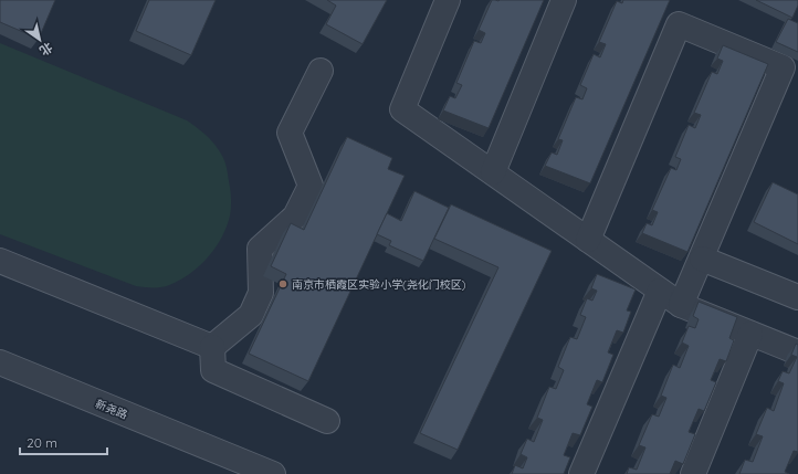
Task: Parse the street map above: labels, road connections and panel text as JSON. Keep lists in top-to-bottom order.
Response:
{
  "streets": {
    "street": ["新尧路"]
  },
  "places": ["南京市栖霞区实验小学(尧化门校区)"],
  "scale_bar": "20 m",
  "north": "bottom right"
}
